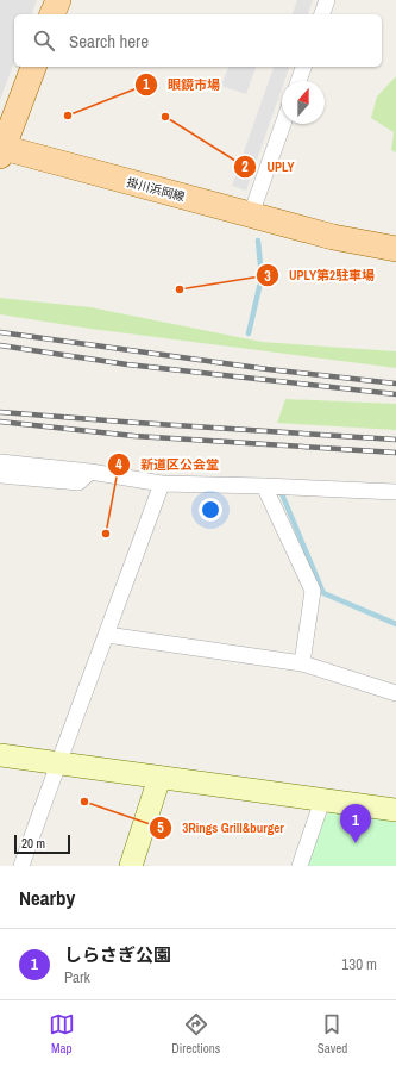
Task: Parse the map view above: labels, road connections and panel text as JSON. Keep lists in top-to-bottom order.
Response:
{
  "streets": {
    "main road": ["掛川浜岡線"]
  },
  "places": [
    "眼鏡市場",
    "UPLY",
    "UPLY第2駐車場",
    "新道区公会堂",
    "3Rings Grill&burger"
  ],
  "scale_bar": "20 m",
  "north": "top",
  "page": {
    "search": "Search here",
    "pins": "1",
    "scale": "20 m",
    "heading": "Nearby",
    "list": [
      {
        "mark": "1",
        "name": "しらさぎ公園",
        "note": "Park",
        "value": "130 m"
      }
    ],
    "nav": ["Map", "Directions", "Saved"]
  }
}
